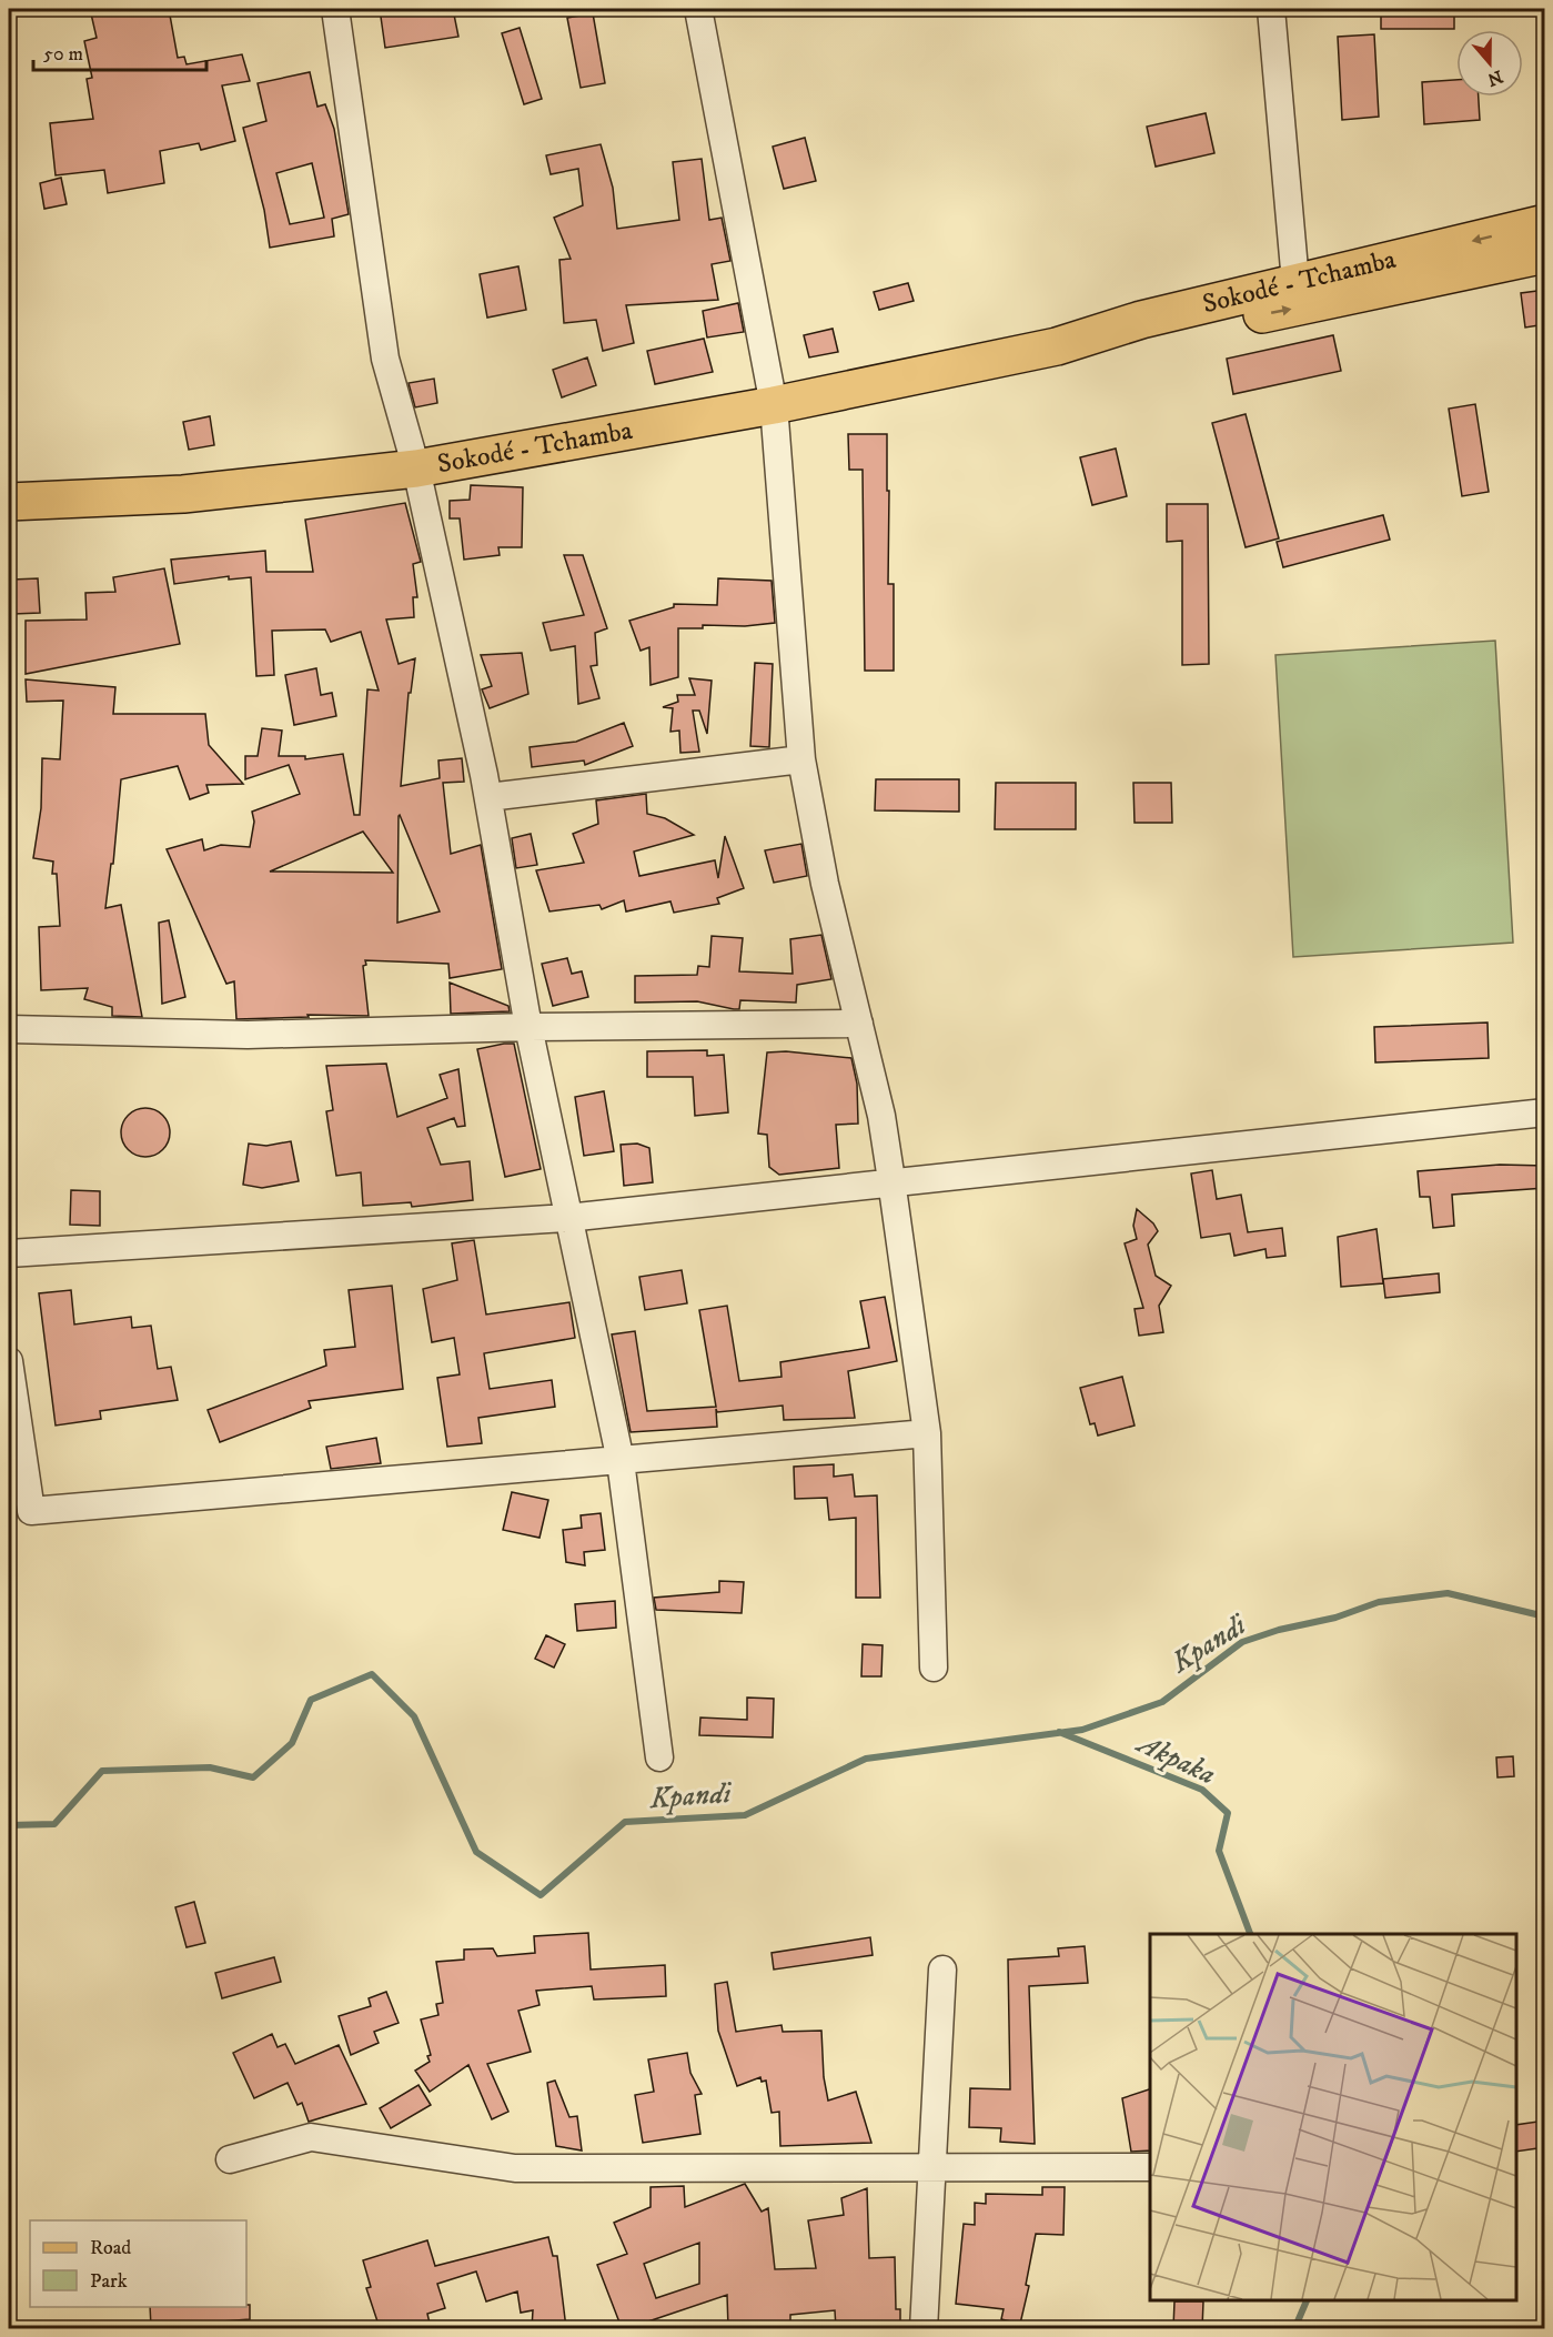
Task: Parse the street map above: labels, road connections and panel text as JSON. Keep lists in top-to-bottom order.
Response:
{
  "streets": {
    "main road": ["Sokodé - Tchamba"]
  },
  "water": ["Kpandi", "Akpaka"],
  "legend": ["Road", "Park"],
  "scale_bar": "50 m",
  "north": "bottom"
}
